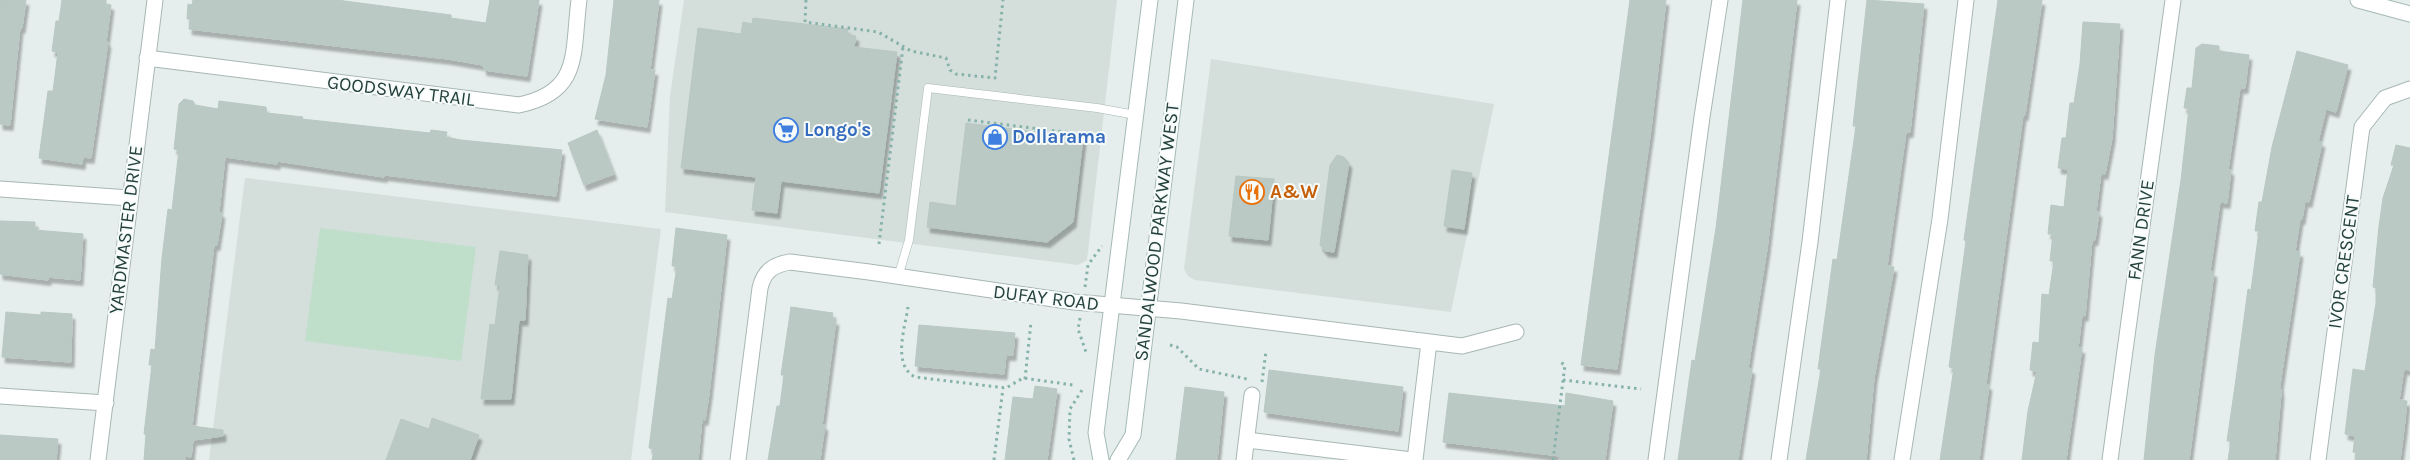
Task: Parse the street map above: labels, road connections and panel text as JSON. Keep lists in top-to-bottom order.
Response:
{
  "streets": {
    "street": [
      "GOODSWAY TRAIL",
      "YARDMASTER DRIVE",
      "FANN DRIVE",
      "SANDALWOOD PARKWAY WEST",
      "IVOR CRESCENT",
      "DUFAY ROAD"
    ]
  },
  "crossings": [
    ["GOODSWAY TRAIL", "YARDMASTER DRIVE"],
    ["SANDALWOOD PARKWAY WEST", "DUFAY ROAD"]
  ],
  "places": {
    "supermarket": ["Longo's"],
    "shop": ["Dollarama"],
    "restaurant": ["A&W"]
  }
}
